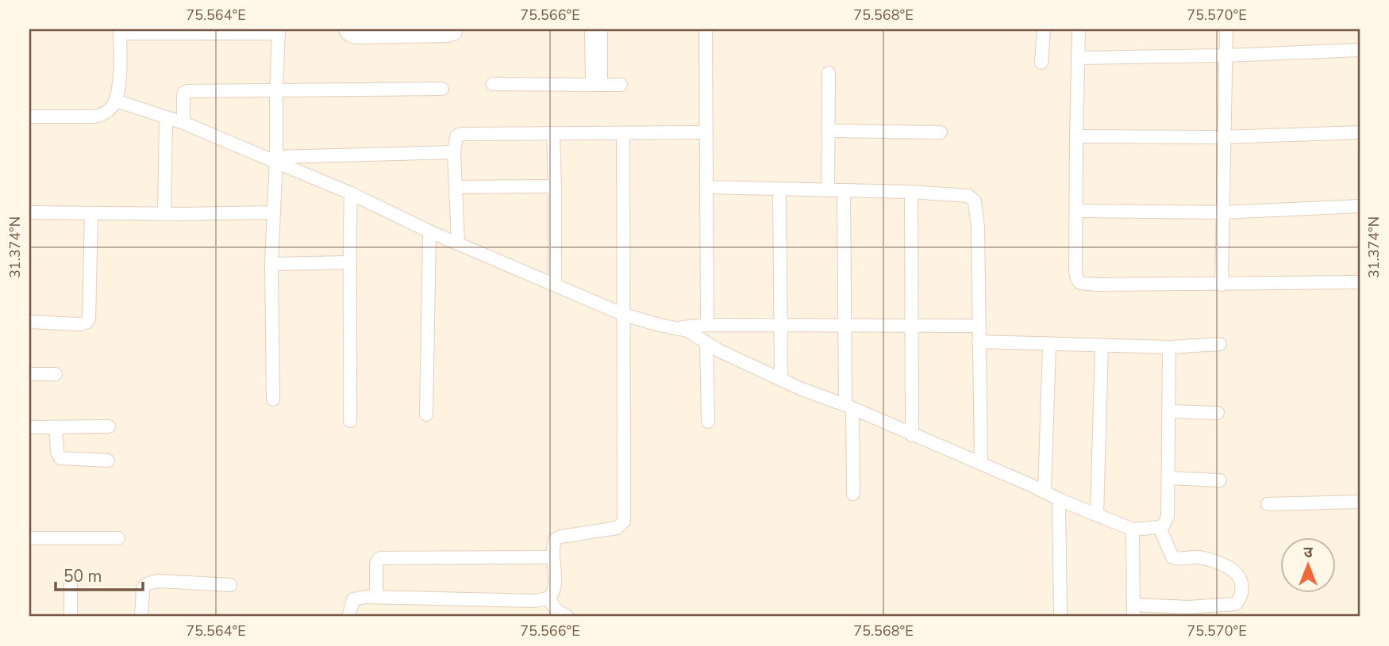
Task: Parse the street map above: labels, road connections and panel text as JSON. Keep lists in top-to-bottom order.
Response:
{
  "scale_bar": "50 m",
  "north": "top",
  "coordinates": [
    "75.564°E",
    "75.566°E",
    "75.568°E",
    "75.570°E",
    "31.374°N"
  ]
}
